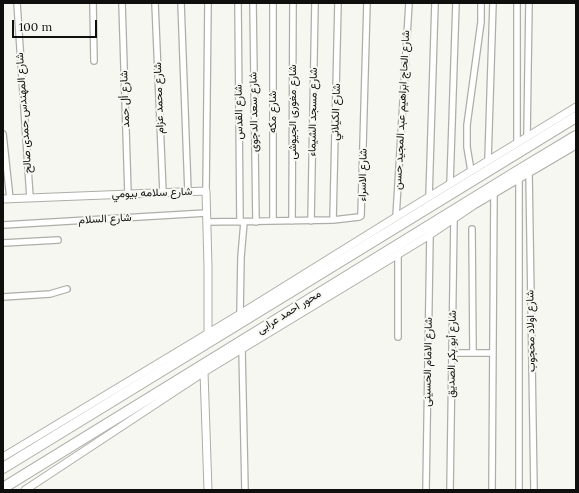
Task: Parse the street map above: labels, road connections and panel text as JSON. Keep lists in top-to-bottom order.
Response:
{
  "streets": {
    "highway": ["محور احمد عرابى"],
    "street": [
      "شارع محمد عزام",
      "شارع أل حمد",
      "شارع الحاج ابراهيم عبد المجيد حسن",
      "شارع القدس",
      "شارع سعد الدجوى",
      "شارع مكه",
      "شارع مغورى الجيوشى",
      "شارع مسجد الشيماء",
      "شارع الكيلاني",
      "شارع المهندس حمدى صالح",
      "شارع الاسراء",
      "شارع سلامه بيومي",
      "شارع السلام",
      "شارع اولاد محجوب",
      "شارع أبو بكر الصديق",
      "شارع الامام الحسينى"
    ]
  },
  "crossings": [
    ["شارع محمد عزام", "شارع سلامه بيومي"],
    ["شارع أل حمد", "شارع سلامه بيومي"],
    ["شارع القدس", "شارع الاسراء"],
    ["شارع سعد الدجوى", "شارع الاسراء"],
    ["شارع مكه", "شارع الاسراء"],
    ["شارع مغورى الجيوشى", "شارع الاسراء"],
    ["شارع مسجد الشيماء", "شارع الاسراء"],
    ["شارع الكيلاني", "شارع الاسراء"],
    ["شارع المهندس حمدى صالح", "شارع سلامه بيومي"],
    ["شارع الاسراء", "شارع سلامه بيومي"],
    ["شارع سلامه بيومي", "شارع السلام"]
  ],
  "scale_bar": "100 m"
}
